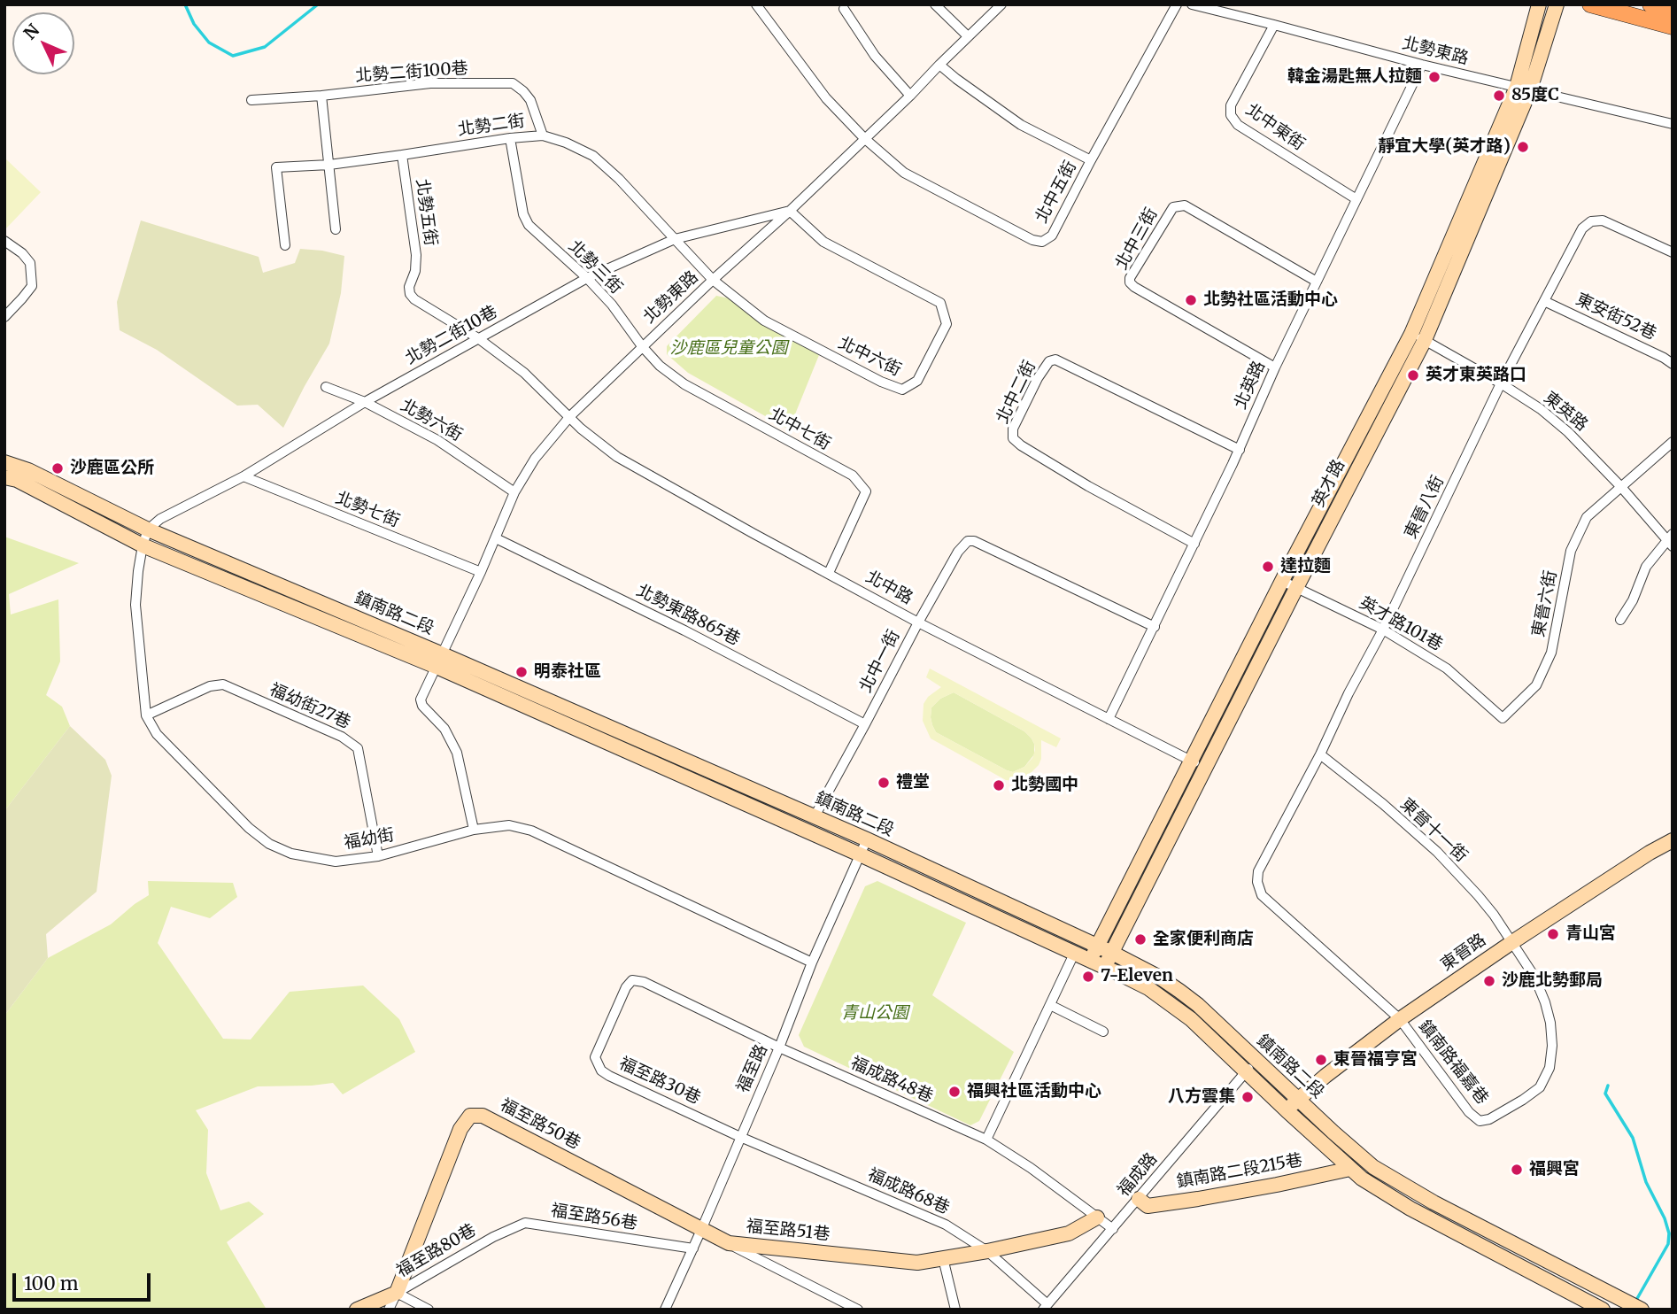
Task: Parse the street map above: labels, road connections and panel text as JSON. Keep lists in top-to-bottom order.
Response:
{
  "streets": {
    "street": [
      "北勢東路",
      "北勢二街100巷",
      "北勢二街",
      "北中東街",
      "北中五街",
      "北勢五街",
      "北中三街",
      "北勢三街",
      "東安街52巷",
      "北勢二街10巷",
      "北中六街",
      "北英路",
      "北中二街",
      "東英路",
      "北勢六街",
      "北中七街",
      "英才路",
      "東晉八街",
      "北勢七街",
      "北中路",
      "東晉六街",
      "鎮南路二段",
      "北勢東路865巷",
      "英才路101巷",
      "北中一街",
      "福幼街27巷",
      "東晉十一街",
      "福幼街",
      "東晉路",
      "鎮南路福嘉巷",
      "福至路",
      "福成路48巷",
      "福至路30巷",
      "福至路50巷",
      "鎮南路二段215巷",
      "福成路",
      "福成路68巷",
      "福至路56巷",
      "福至路51巷",
      "福至路80巷"
    ]
  },
  "crossings": [
    ["北勢東路", "北勢二街"],
    ["北勢東路", "北中東街"],
    ["北勢東路", "北中五街"],
    ["北勢東路", "北勢五街"],
    ["北勢東路", "北勢三街"],
    ["北勢東路", "北勢二街10巷"],
    ["北勢東路", "北中六街"],
    ["北勢東路", "北英路"],
    ["北勢東路", "北勢六街"],
    ["北勢東路", "北中七街"],
    ["北勢東路", "英才路"],
    ["北勢東路", "北勢七街"],
    ["北勢東路", "北中路"],
    ["北勢東路", "鎮南路二段"],
    ["北勢東路", "北勢東路865巷"],
    ["北勢東路", "福幼街"],
    ["北勢二街100巷", "北勢二街"],
    ["北勢二街", "北勢五街"],
    ["北勢二街", "北勢三街"],
    ["北勢二街", "北勢二街10巷"],
    ["北勢二街", "北中六街"],
    ["北中東街", "北英路"],
    ["北勢五街", "北勢二街10巷"],
    ["北勢五街", "北中路"],
    ["北中三街", "北英路"],
    ["北勢三街", "北勢二街10巷"],
    ["北勢三街", "北中七街"],
    ["東安街52巷", "東晉八街"],
    ["北勢二街10巷", "北中六街"],
    ["北勢二街10巷", "北勢六街"],
    ["北勢二街10巷", "北勢七街"],
    ["北勢二街10巷", "鎮南路二段"],
    ["北勢二街10巷", "福幼街"],
    ["北英路", "北中二街"],
    ["北英路", "北中路"],
    ["北英路", "北中一街"],
    ["東英路", "英才路"],
    ["東英路", "東晉八街"],
    ["東英路", "東晉六街"],
    ["北中七街", "北中路"],
    ["英才路", "北中路"],
    ["英才路", "鎮南路二段"],
    ["英才路", "英才路101巷"],
    ["東晉八街", "英才路101巷"],
    ["東晉八街", "東晉十一街"],
    ["東晉八街", "東晉路"],
    ["東晉八街", "鎮南路福嘉巷"],
    ["北中路", "北中一街"],
    ["東晉六街", "英才路101巷"],
    ["鎮南路二段", "北中一街"],
    ["鎮南路二段", "福幼街"],
    ["鎮南路二段", "東晉路"],
    ["鎮南路二段", "福至路"],
    ["鎮南路二段", "鎮南路二段215巷"],
    ["鎮南路二段", "福成路"],
    ["北勢東路865巷", "北中一街"],
    ["福幼街27巷", "福幼街"],
    ["東晉十一街", "東晉路"],
    ["東晉十一街", "鎮南路福嘉巷"],
    ["福幼街", "福至路"],
    ["東晉路", "鎮南路福嘉巷"],
    ["福至路", "福成路48巷"],
    ["福至路", "福至路30巷"],
    ["福至路", "福至路50巷"],
    ["福至路", "福成路68巷"],
    ["福至路", "福至路56巷"],
    ["福成路48巷", "福至路30巷"],
    ["福成路48巷", "福成路"],
    ["福成路48巷", "福至路51巷"],
    ["福至路30巷", "福成路68巷"],
    ["福至路50巷", "福至路51巷"],
    ["福至路50巷", "福至路80巷"],
    ["鎮南路二段215巷", "福成路"],
    ["福成路", "福成路68巷"],
    ["福成路68巷", "福至路51巷"],
    ["福至路56巷", "福至路80巷"]
  ],
  "parks": ["沙鹿區兒童公園", "青山公園"],
  "places": [
    "韓金湯匙無人拉麵",
    "85度C",
    "靜宜大學(英才路)",
    "北勢社區活動中心",
    "英才東英路口",
    "沙鹿區公所",
    "達拉麵",
    "明泰社區",
    "禮堂",
    "北勢國中",
    "青山宮",
    "全家便利商店",
    "7-Eleven",
    "沙鹿北勢郵局",
    "東晉福亨宮",
    "福興社區活動中心",
    "八方雲集",
    "福興宮"
  ],
  "scale_bar": "100 m",
  "north": "top left"
}
